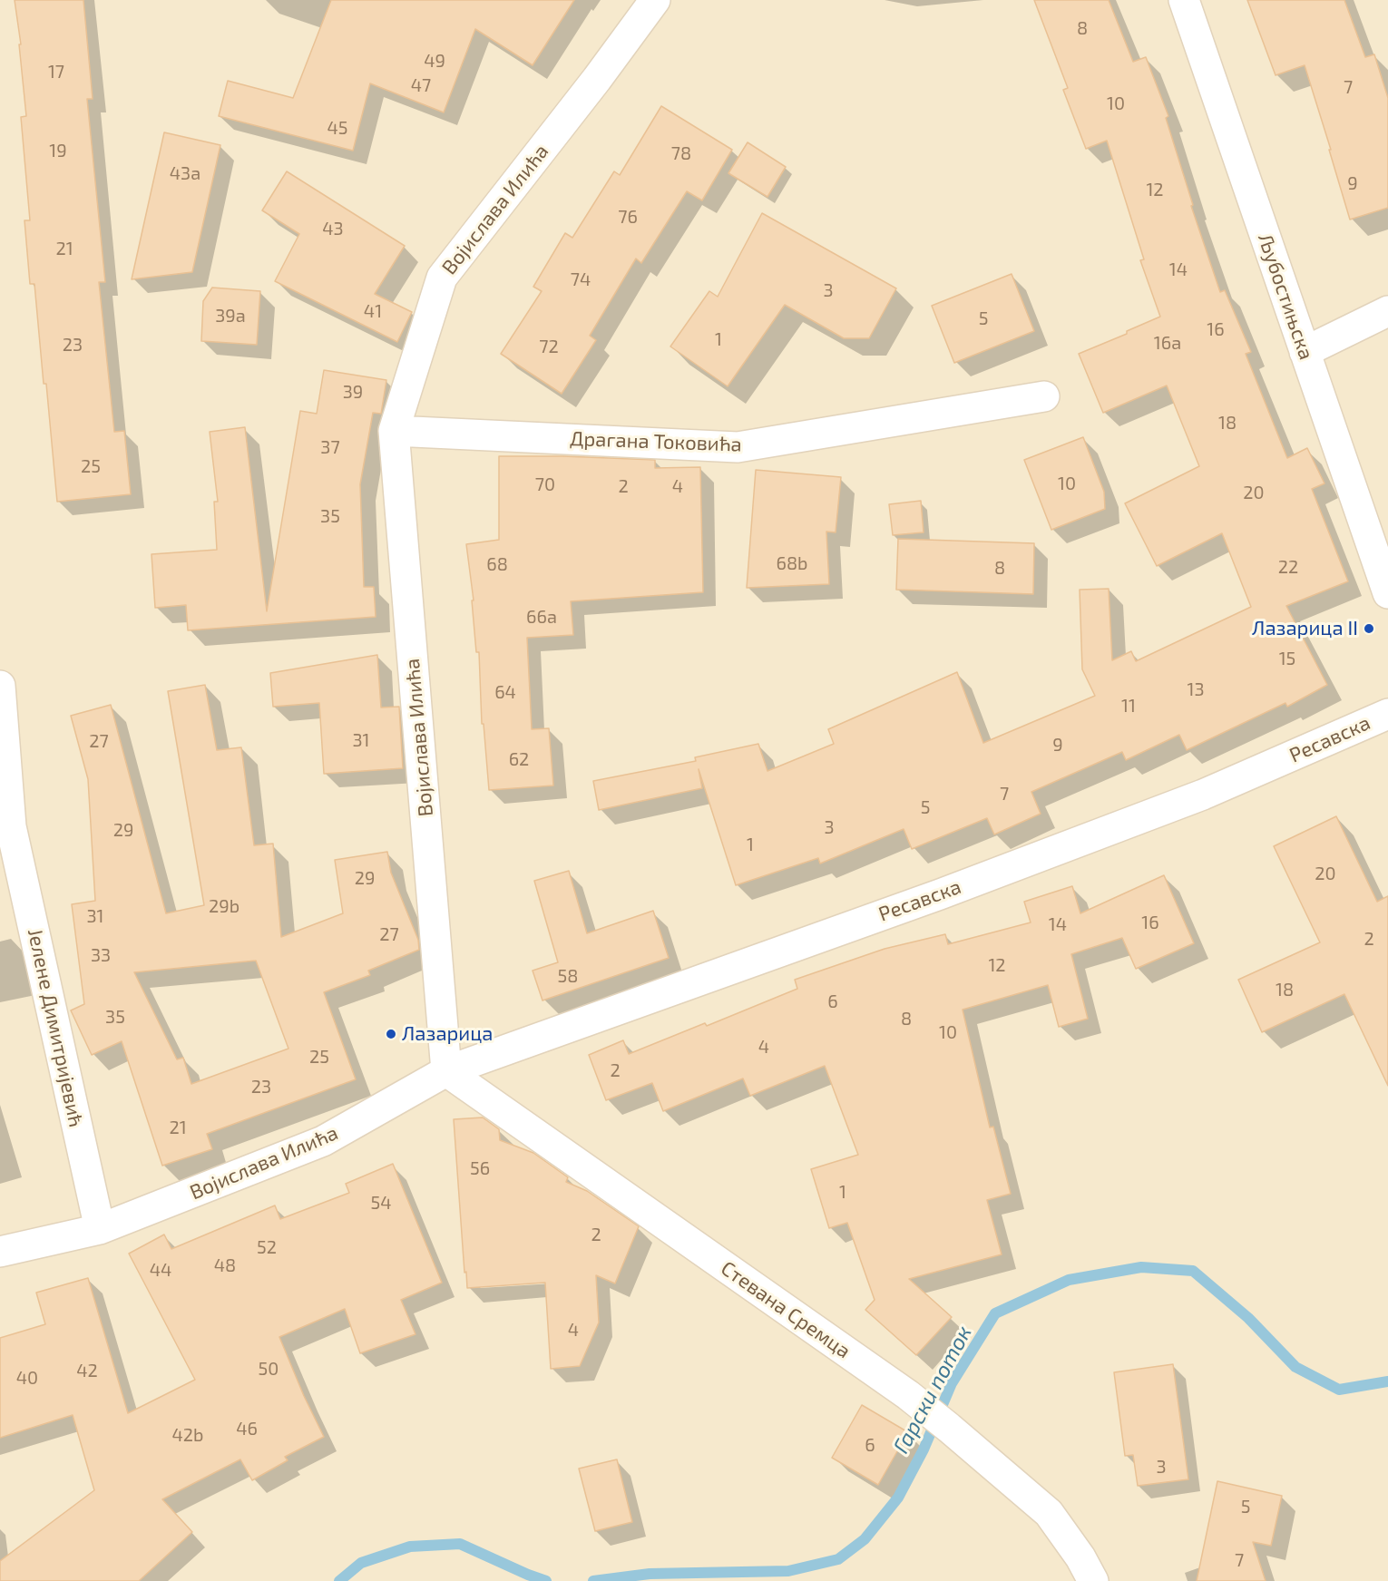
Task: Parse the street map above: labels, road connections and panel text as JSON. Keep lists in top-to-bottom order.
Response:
{
  "streets": {
    "street": [
      "Војислава Илића",
      "Љубостињска",
      "Драгана Токовића",
      "Ресавска",
      "Јелене Димитријевић",
      "Стевана Сремца"
    ]
  },
  "crossings": [
    ["Војислава Илића", "Драгана Токовића"],
    ["Војислава Илића", "Ресавска"],
    ["Војислава Илића", "Јелене Димитријевић"],
    ["Војислава Илића", "Стевана Сремца"],
    ["Ресавска", "Стевана Сремца"]
  ],
  "water": ["Гарски поток"],
  "places": ["Лазарица II", "Лазарица"],
  "house_numbers": [
    "8",
    "49",
    "17",
    "47",
    "7",
    "10",
    "45",
    "19",
    "78",
    "43a",
    "9",
    "12",
    "76",
    "43",
    "21",
    "14",
    "74",
    "3",
    "41",
    "39a",
    "5",
    "16",
    "1",
    "16a",
    "23",
    "72",
    "39",
    "18",
    "37",
    "25",
    "10",
    "70",
    "2",
    "4",
    "20",
    "35",
    "68b",
    "68",
    "22",
    "8",
    "66a",
    "15",
    "13",
    "64",
    "11",
    "31",
    "27",
    "9",
    "62",
    "7",
    "5",
    "3",
    "29",
    "1",
    "20",
    "29",
    "29b",
    "31",
    "16",
    "14",
    "27",
    "2",
    "33",
    "12",
    "58",
    "18",
    "6",
    "35",
    "8",
    "10",
    "4",
    "25",
    "2",
    "23",
    "21",
    "56",
    "1",
    "54",
    "2",
    "52",
    "48",
    "44",
    "4",
    "50",
    "42",
    "40",
    "46",
    "42b",
    "6",
    "3",
    "5",
    "7"
  ]
}
